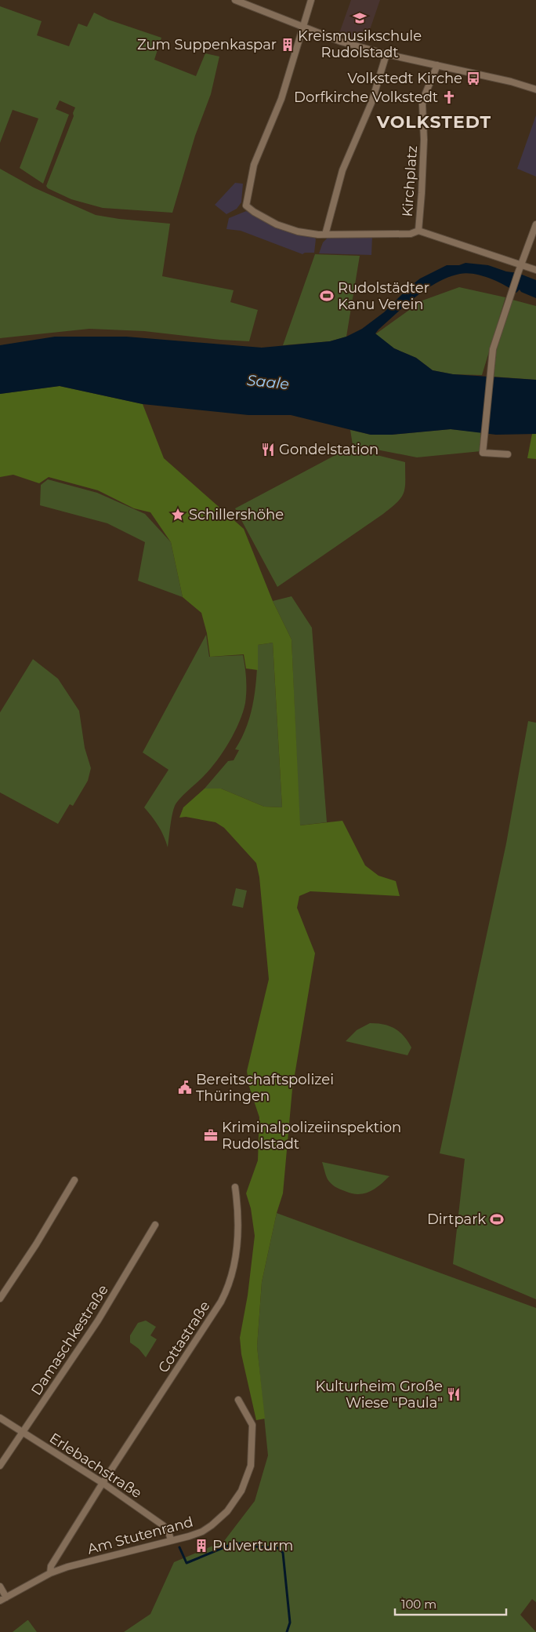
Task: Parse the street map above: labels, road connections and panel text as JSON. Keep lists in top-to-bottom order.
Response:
{
  "streets": {
    "street": [
      "Kirchplatz",
      "Cottastraße",
      "Damaschkestraße",
      "Erlebachstraße",
      "Am Stutenrand"
    ]
  },
  "crossings": [
    ["Cottastraße", "Erlebachstraße"],
    ["Cottastraße", "Am Stutenrand"],
    ["Damaschkestraße", "Erlebachstraße"],
    ["Erlebachstraße", "Am Stutenrand"]
  ],
  "districts": ["VOLKSTEDT"],
  "water": ["Saale"],
  "places": {
    "school or university": ["Kreismusikschule Rudolstadt"],
    "building": ["Zum Suppenkaspar", "Pulverturm"],
    "bus stop": ["Volkstedt Kirche"],
    "church": ["Dorfkirche Volkstedt"],
    "sports": ["Rudolstädter Kanu Verein", "Dirtpark"],
    "restaurant": ["Gondelstation", "Kulturheim Große Wiese \"Paula\""],
    "place": ["Schillershöhe"],
    "public building": ["Bereitschaftspolizei Thüringen"],
    "office": ["Kriminalpolizeiinspektion Rudolstadt"]
  },
  "scale_bar": "100 m"
}
